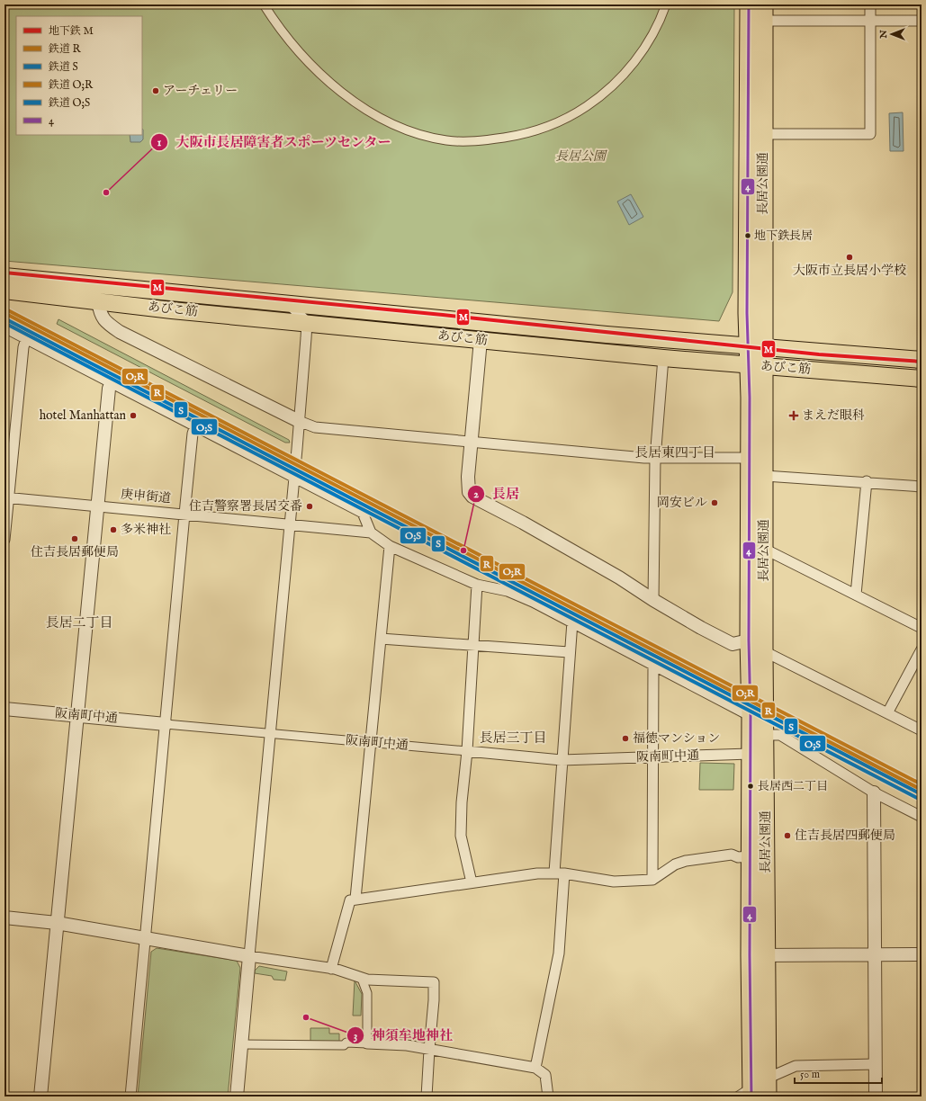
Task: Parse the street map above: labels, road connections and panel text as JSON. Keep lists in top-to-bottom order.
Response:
{
  "streets": {
    "highway": ["長居公園通"],
    "main road": ["あびこ筋"],
    "street": ["庚申街道", "阪南町中通"]
  },
  "crossings": [
    ["長居公園通", "あびこ筋"],
    ["長居公園通", "阪南町中通"]
  ],
  "districts": ["長居東四丁目", "長居二丁目", "長居三丁目"],
  "parks": ["長居公園"],
  "places": {
    "other": [
      "アーチェリー",
      "大阪市長居障害者スポーツセンター",
      "地下鉄長居",
      "大阪市立長居小学校",
      "hotel Manhattan",
      "岡安ビル",
      "住吉警察署長居交番",
      "多米神社",
      "住吉長居郵便局",
      "長居",
      "福徳マンション",
      "長居西二丁目",
      "住吉長居四郵便局",
      "神須牟地神社"
    ],
    "health": ["まえだ眼科"]
  },
  "lines": [
    "transit line 4",
    "metro line M",
    "rail line O;R",
    "rail line R",
    "rail line S",
    "rail line O;S"
  ],
  "legend": [
    "地下鉄 M",
    "鉄道 R",
    "鉄道 S",
    "鉄道 O;R",
    "鉄道 O;S",
    "4"
  ],
  "scale_bar": "50 m",
  "north": "left"
}
